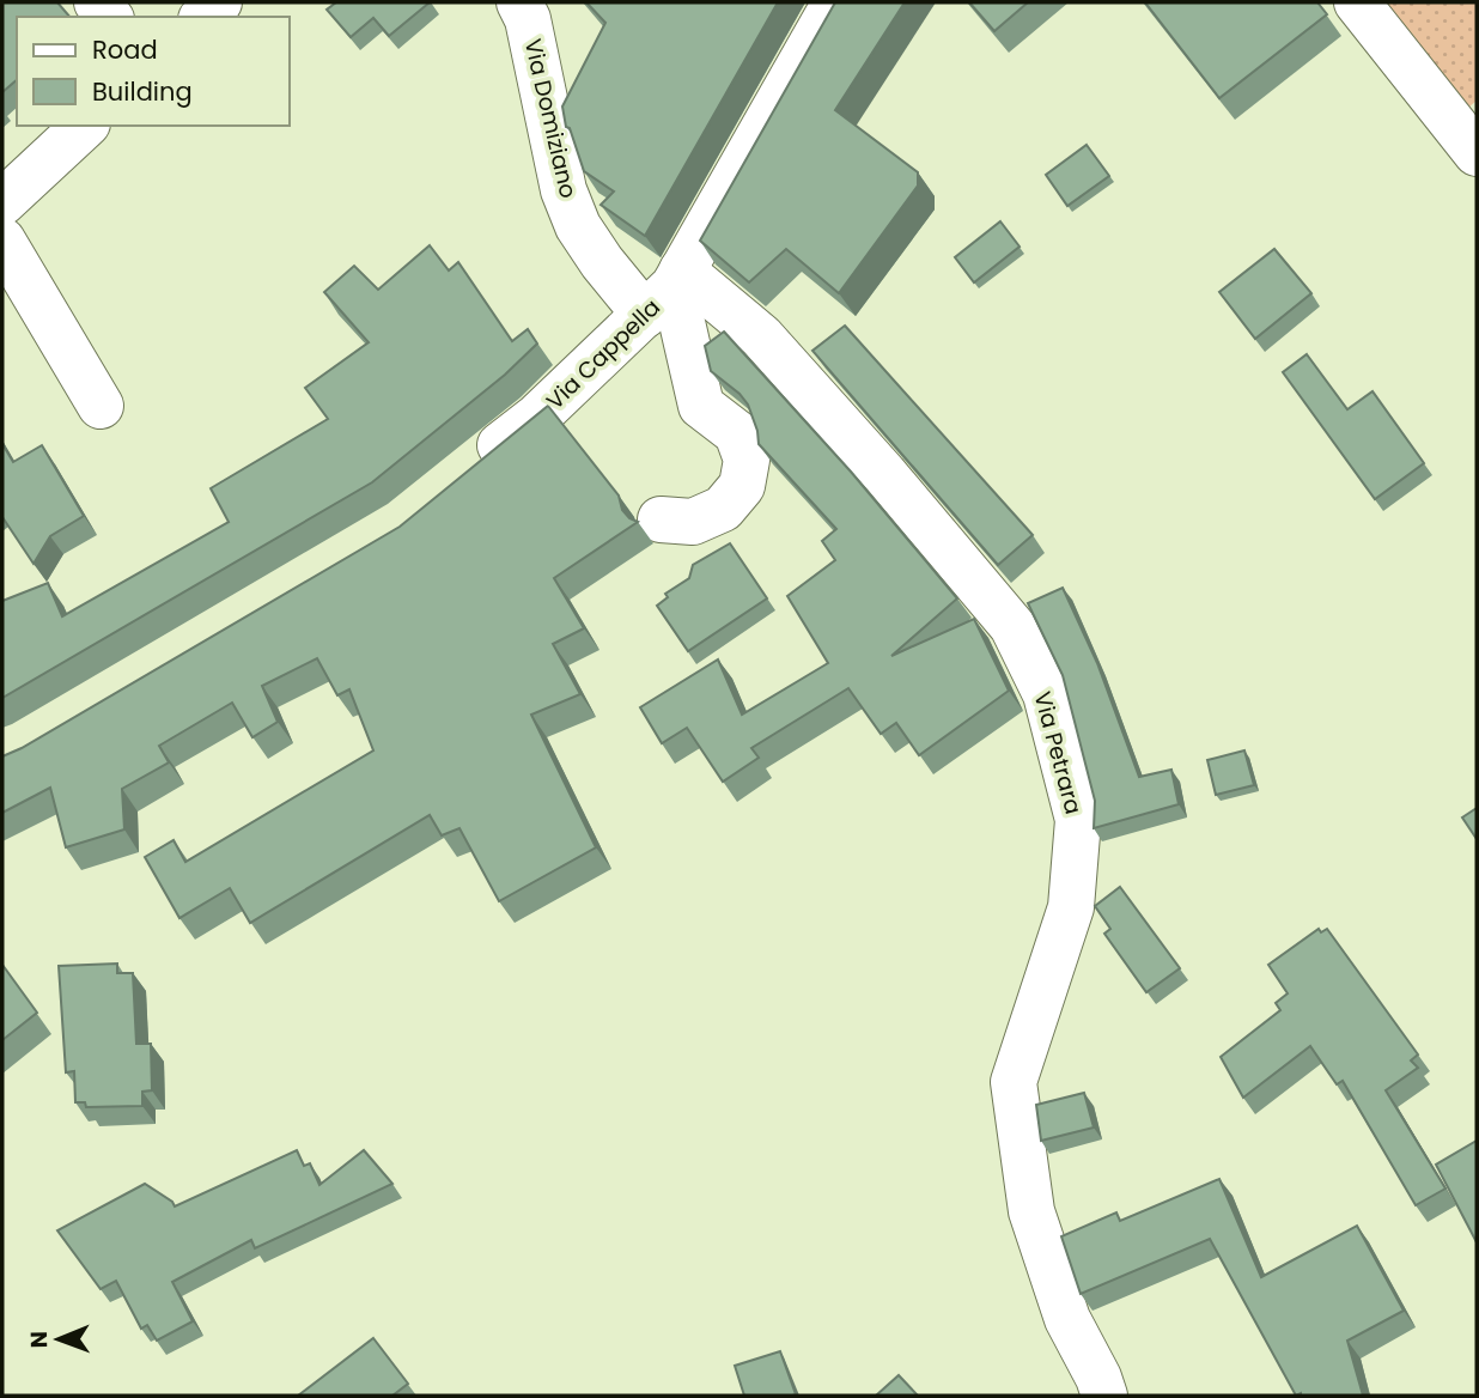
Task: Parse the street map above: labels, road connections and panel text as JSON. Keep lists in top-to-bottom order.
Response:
{
  "streets": {
    "street": ["Via Domiziano", "Via Cappella", "Via Petrara"]
  },
  "crossings": [
    ["Via Domiziano", "Via Cappella"],
    ["Via Domiziano", "Via Petrara"],
    ["Via Cappella", "Via Petrara"]
  ],
  "legend": ["Road", "Building"],
  "north": "left"
}
